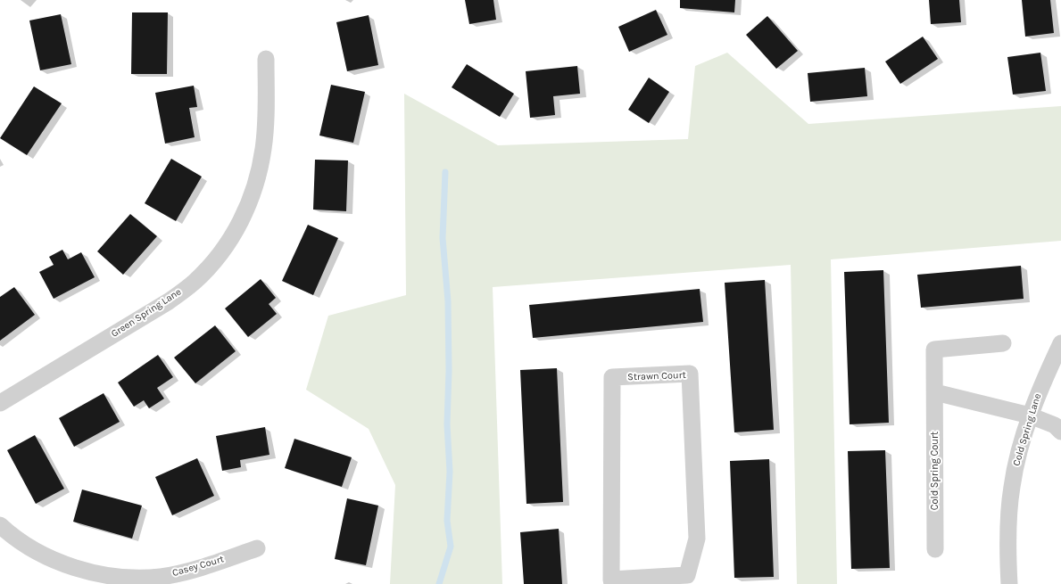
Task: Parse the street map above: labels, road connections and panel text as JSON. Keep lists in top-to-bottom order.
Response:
{
  "streets": {
    "street": [
      "Green Spring Lane",
      "Strawn Court",
      "Cold Spring Lane",
      "Cold Spring Court",
      "Casey Court"
    ]
  }
}
